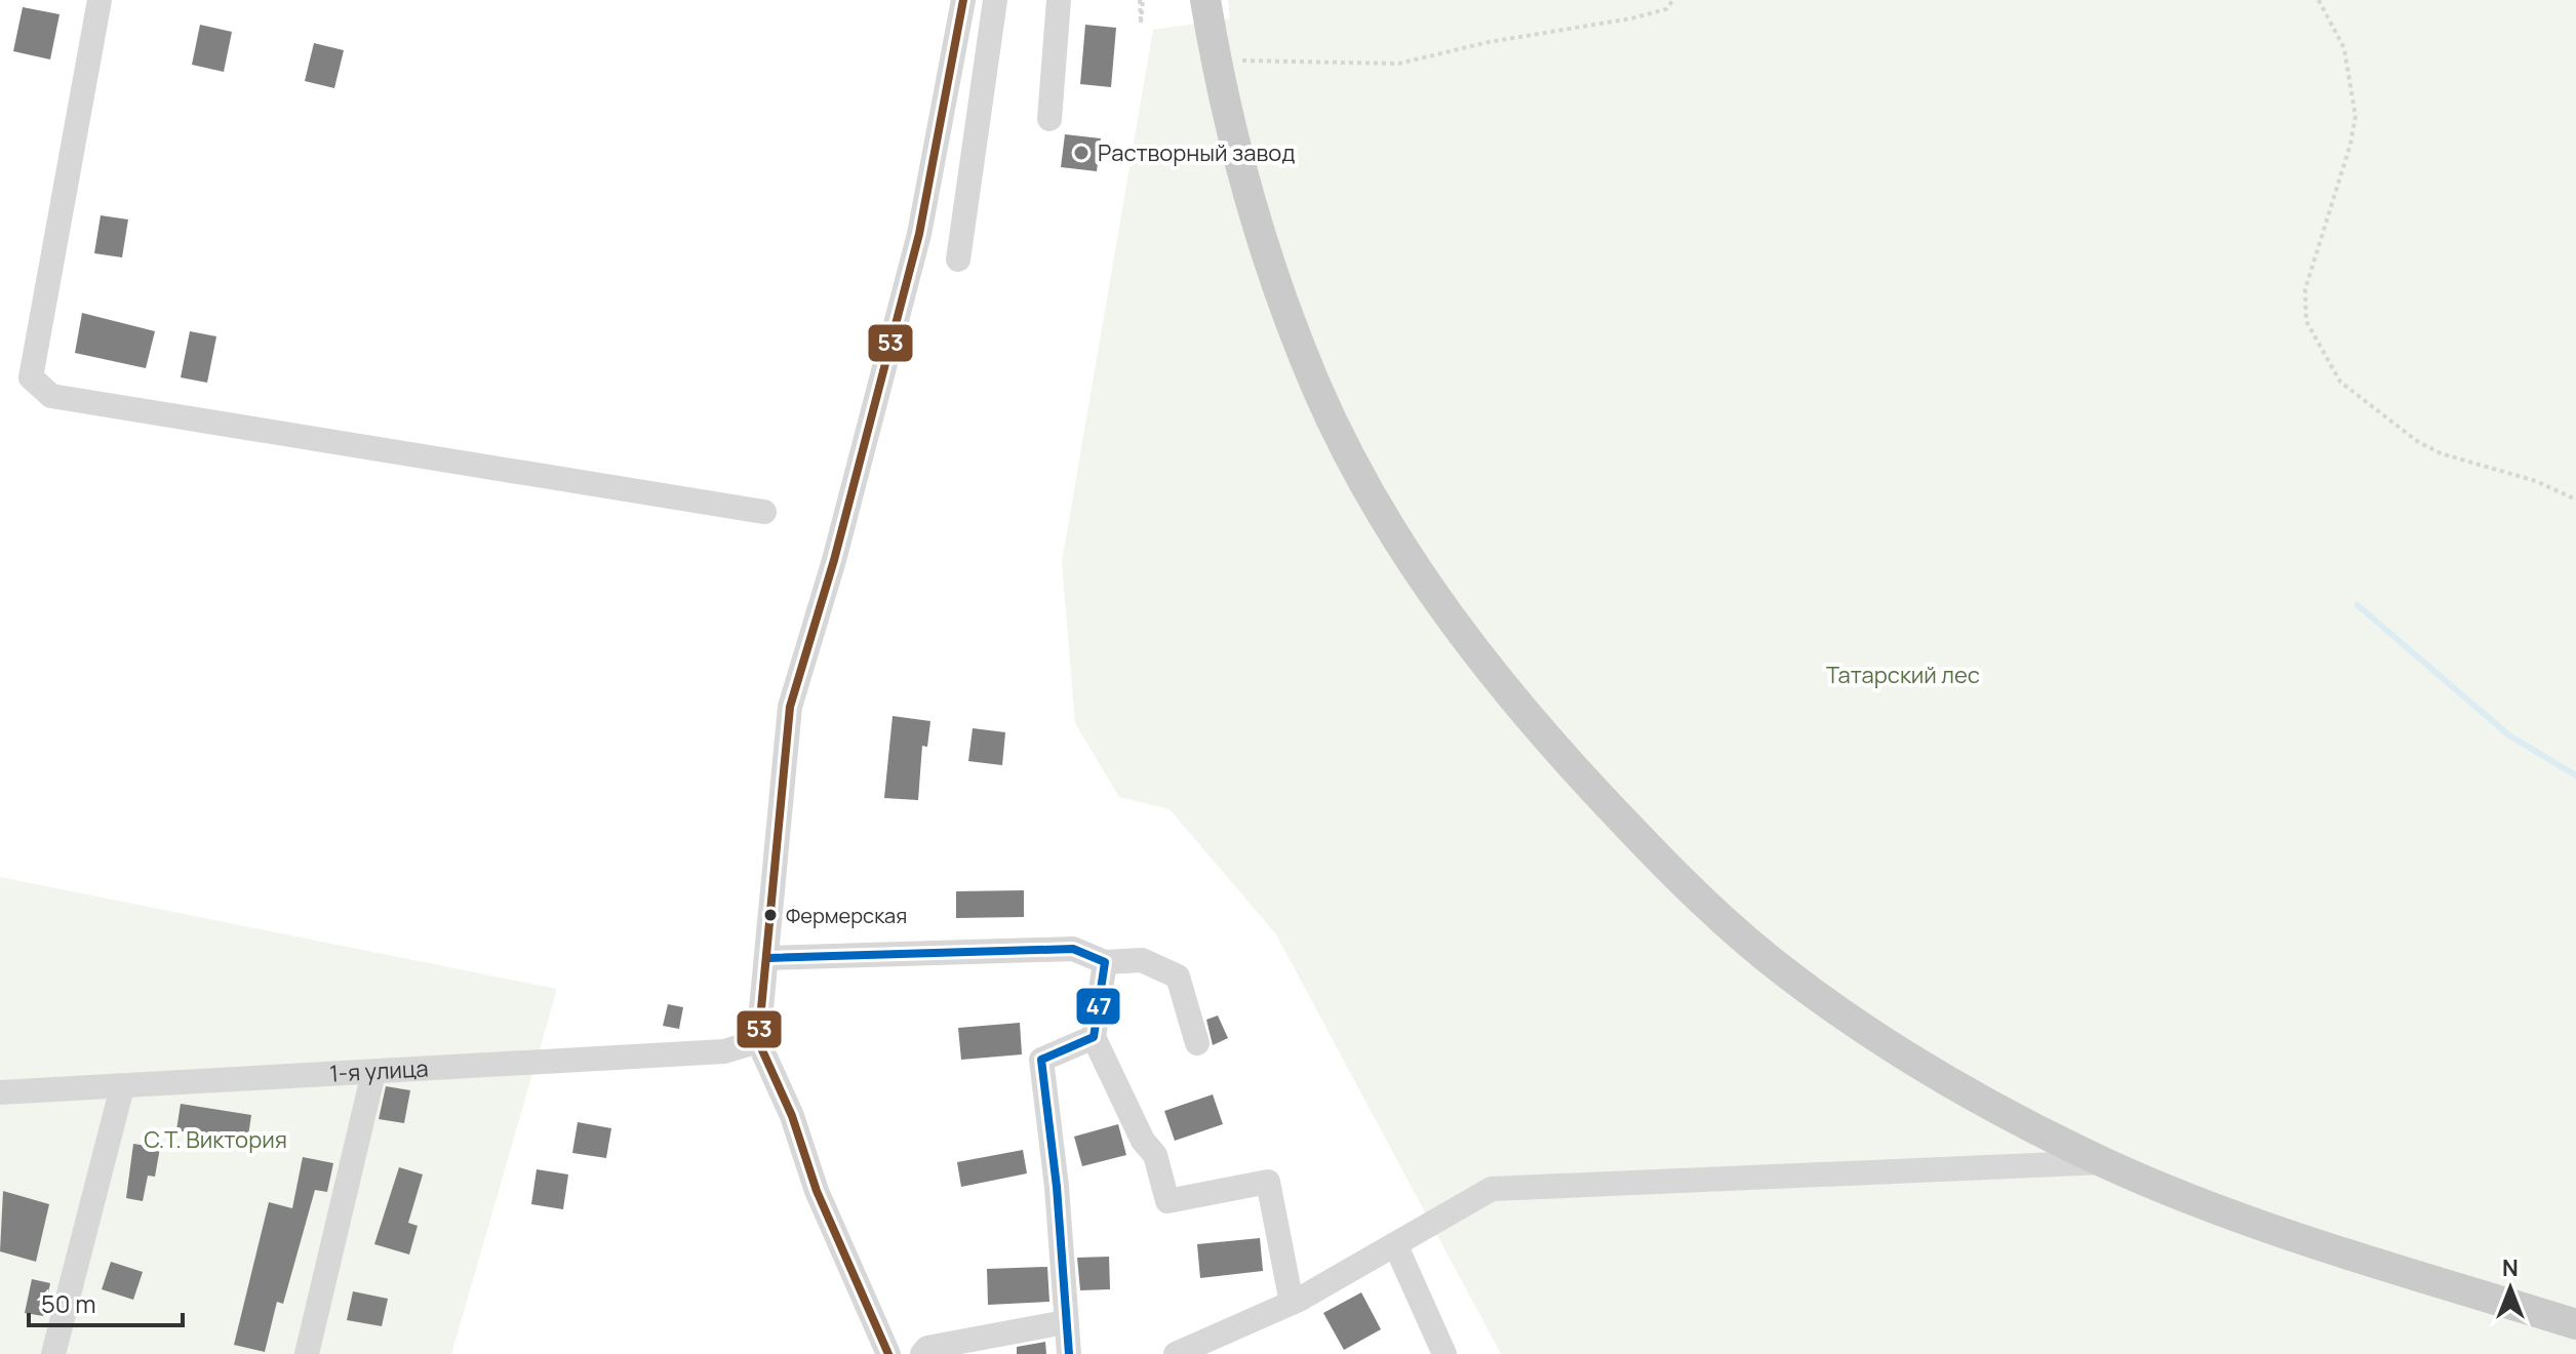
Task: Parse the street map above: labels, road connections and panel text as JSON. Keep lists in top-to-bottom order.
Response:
{
  "streets": {
    "street": ["1-я улица"]
  },
  "parks": ["Татарский лес", "С.Т. Виктория"],
  "places": ["Растворный завод", "Фермерская"],
  "lines": ["transit line 53", "transit line 47"],
  "scale_bar": "50 m",
  "north": "top"
}
